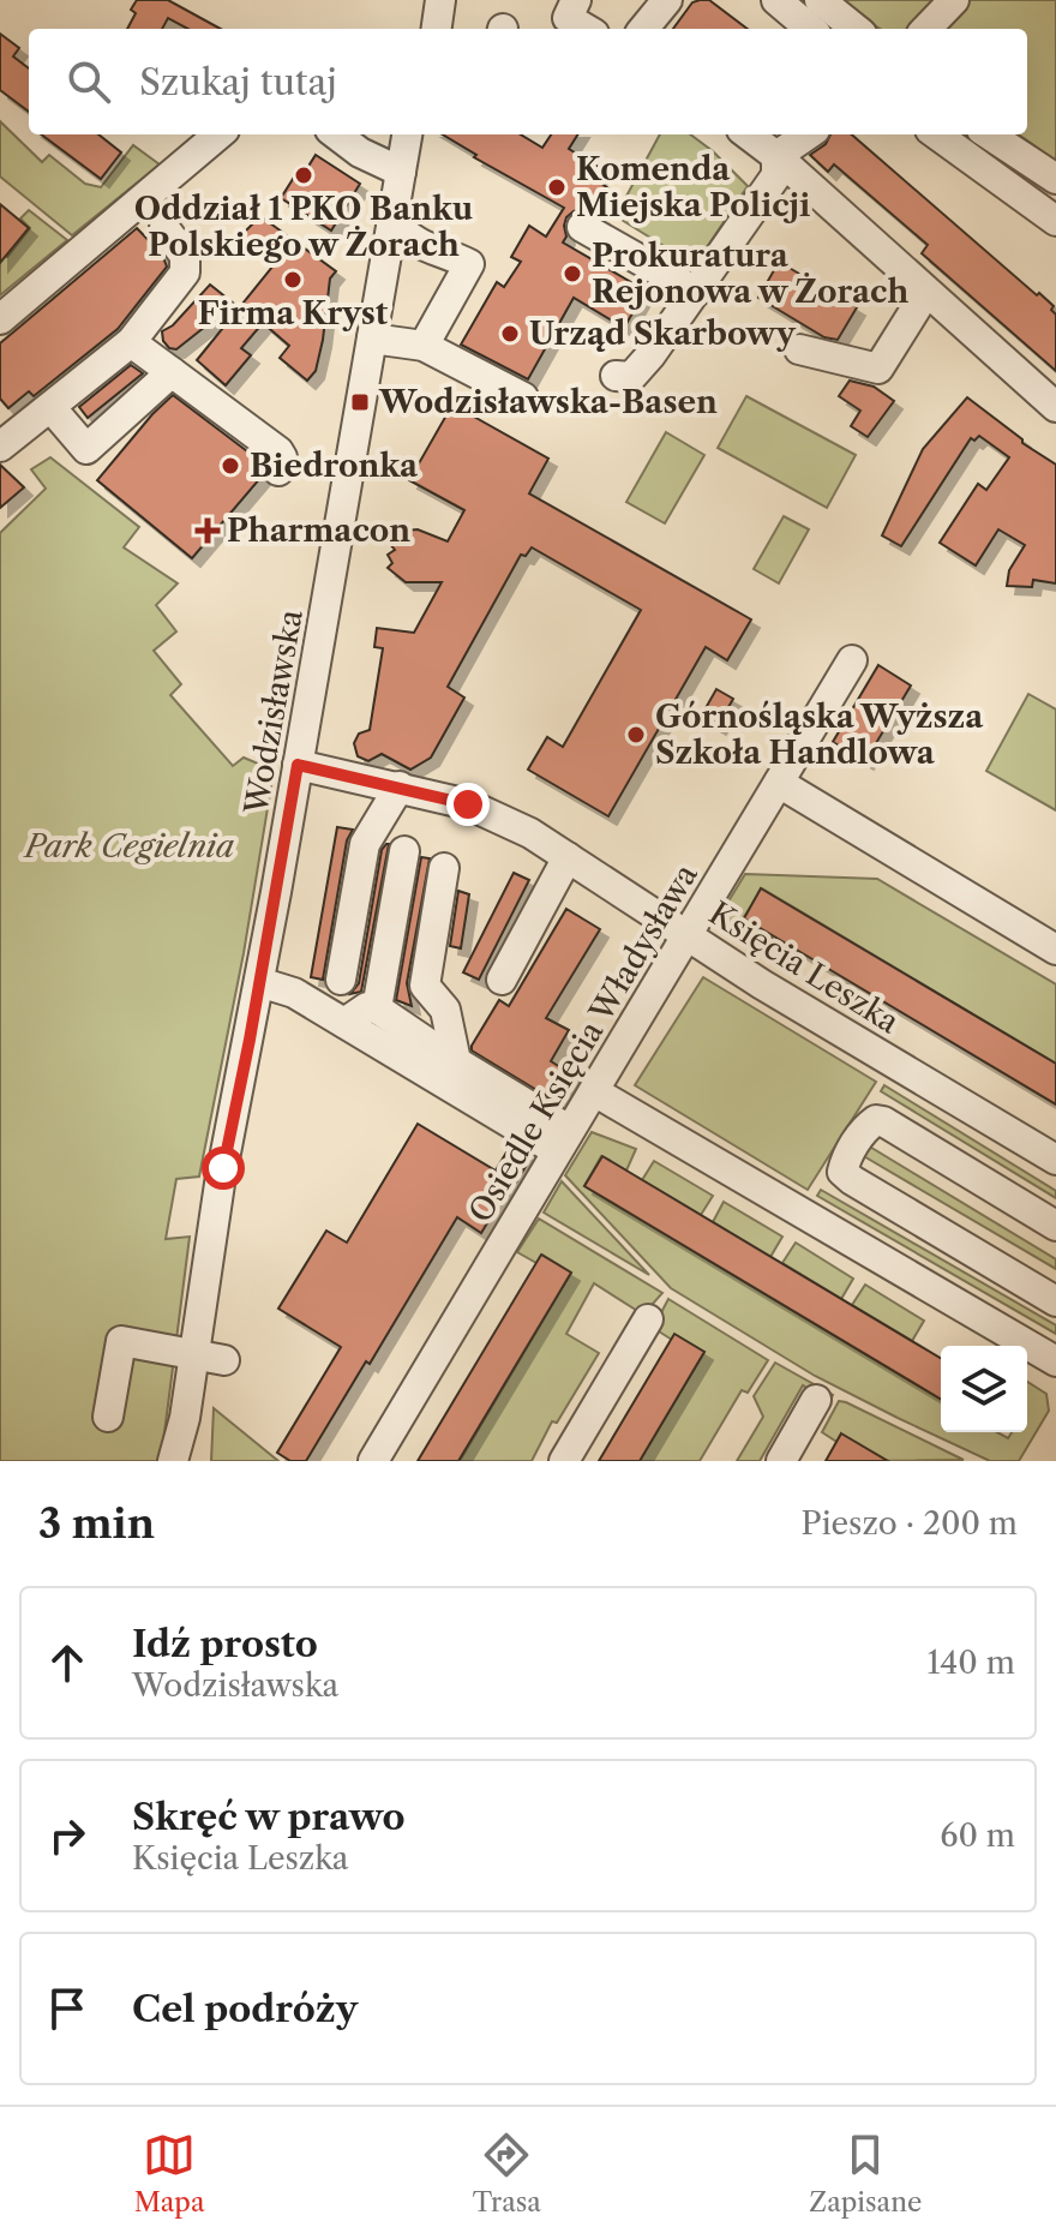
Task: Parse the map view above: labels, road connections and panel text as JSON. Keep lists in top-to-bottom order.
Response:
{
  "streets": {
    "street": ["Wodzisławska", "Księcia Leszka", "Osiedle Księcia Władysława"]
  },
  "crossings": [
    ["Wodzisławska", "Księcia Leszka"],
    ["Księcia Leszka", "Osiedle Księcia Władysława"]
  ],
  "parks": ["Park Cegielnia"],
  "places": {
    "other": [
      "Oddział 1 PKO Banku Polskiego w Żorach",
      "Komenda Miejska Policji",
      "Prokuratura Rejonowa w Żorach",
      "Firma Kryst",
      "Urząd Skarbowy",
      "Biedronka",
      "Górnośląska Wyższa Szkoła Handlowa"
    ],
    "transit": ["Wodzisławska-Basen"],
    "health": ["Pharmacon"]
  },
  "page": {
    "search": "Szukaj tutaj",
    "heading": ["3 min", "Pieszo · 200 m"],
    "list": [
      ["Idź prosto", "Wodzisławska", "140 m"],
      ["Skręć w prawo", "Księcia Leszka", "60 m"],
      "Cel podróży"
    ],
    "nav": ["Mapa", "Trasa", "Zapisane"]
  }
}
